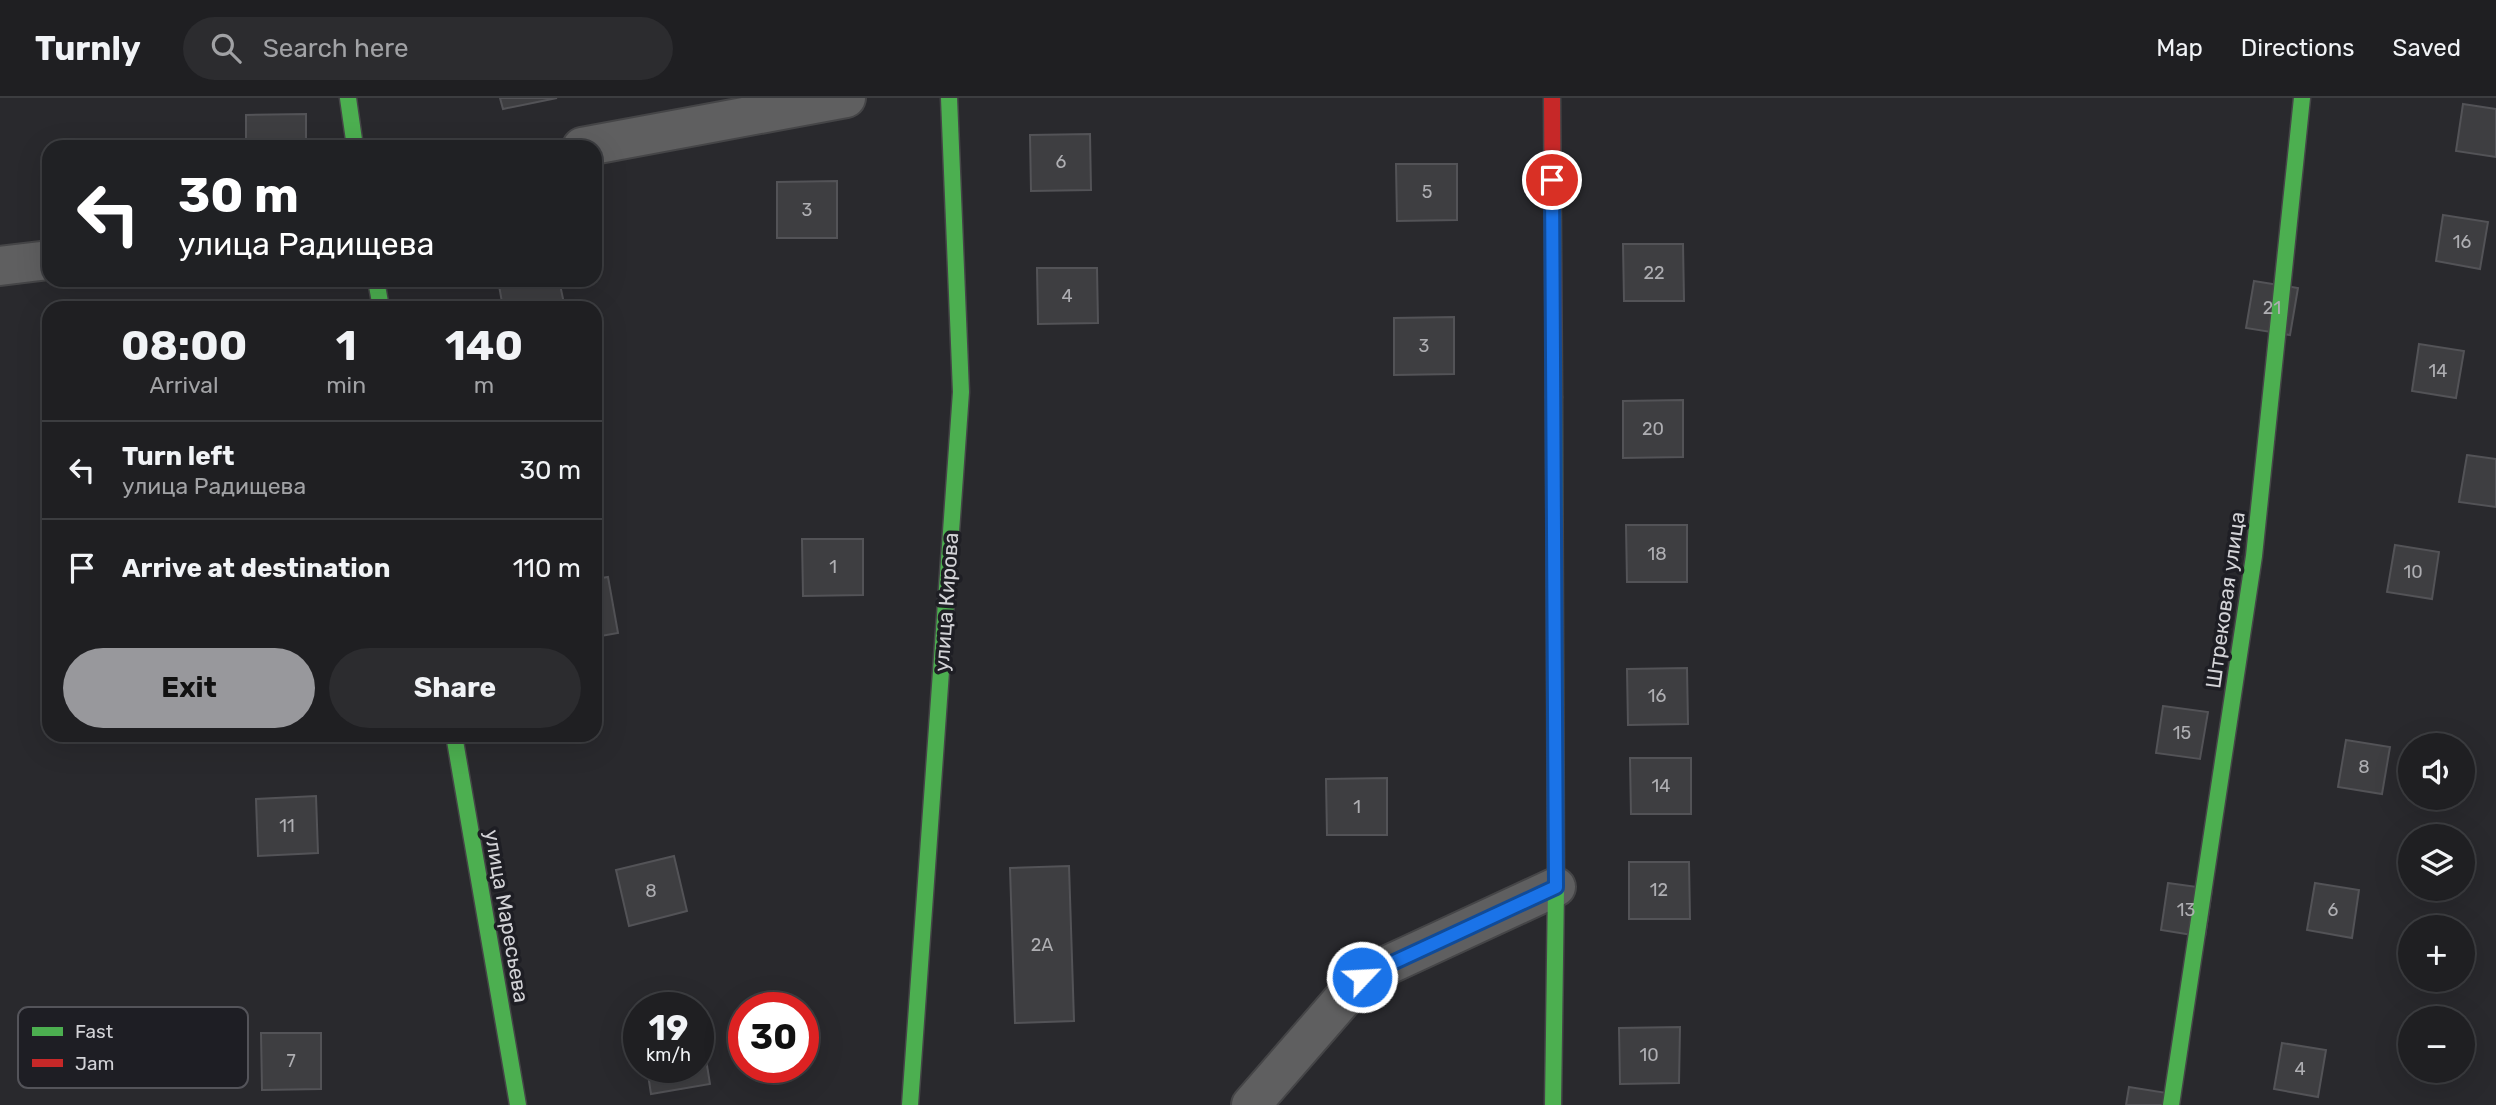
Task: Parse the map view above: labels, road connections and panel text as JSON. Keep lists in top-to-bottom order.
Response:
{
  "streets": {
    "street": ["Штрековая улица", "улица Кирова", "улица Маресьева"]
  },
  "house_numbers": [
    "6",
    "5",
    "3",
    "16",
    "22",
    "4",
    "21",
    "3",
    "14",
    "20",
    "18",
    "1",
    "10",
    "16",
    "15",
    "8",
    "14",
    "1",
    "11",
    "12",
    "8",
    "13",
    "6",
    "2А",
    "10",
    "7",
    "4"
  ],
  "legend": ["Fast", "Jam"],
  "page": {
    "header": "Turnly",
    "search": "Search here",
    "nav": ["Map", "Directions", "Saved"],
    "turn": ["30 m", "улица Радищева"],
    "eta": [
      "08:00",
      "Arrival",
      "1",
      "min",
      "140",
      "m"
    ],
    "list": [
      {
        "name": "Turn left",
        "note": "улица Радищева",
        "value": "30 m"
      },
      {
        "name": "Arrive at destination",
        "value": "110 m"
      }
    ],
    "buttons": ["Exit", "Share"],
    "map_buttons": ["+", "−"],
    "speed": "19 km/h",
    "limit": "30"
  }
}
